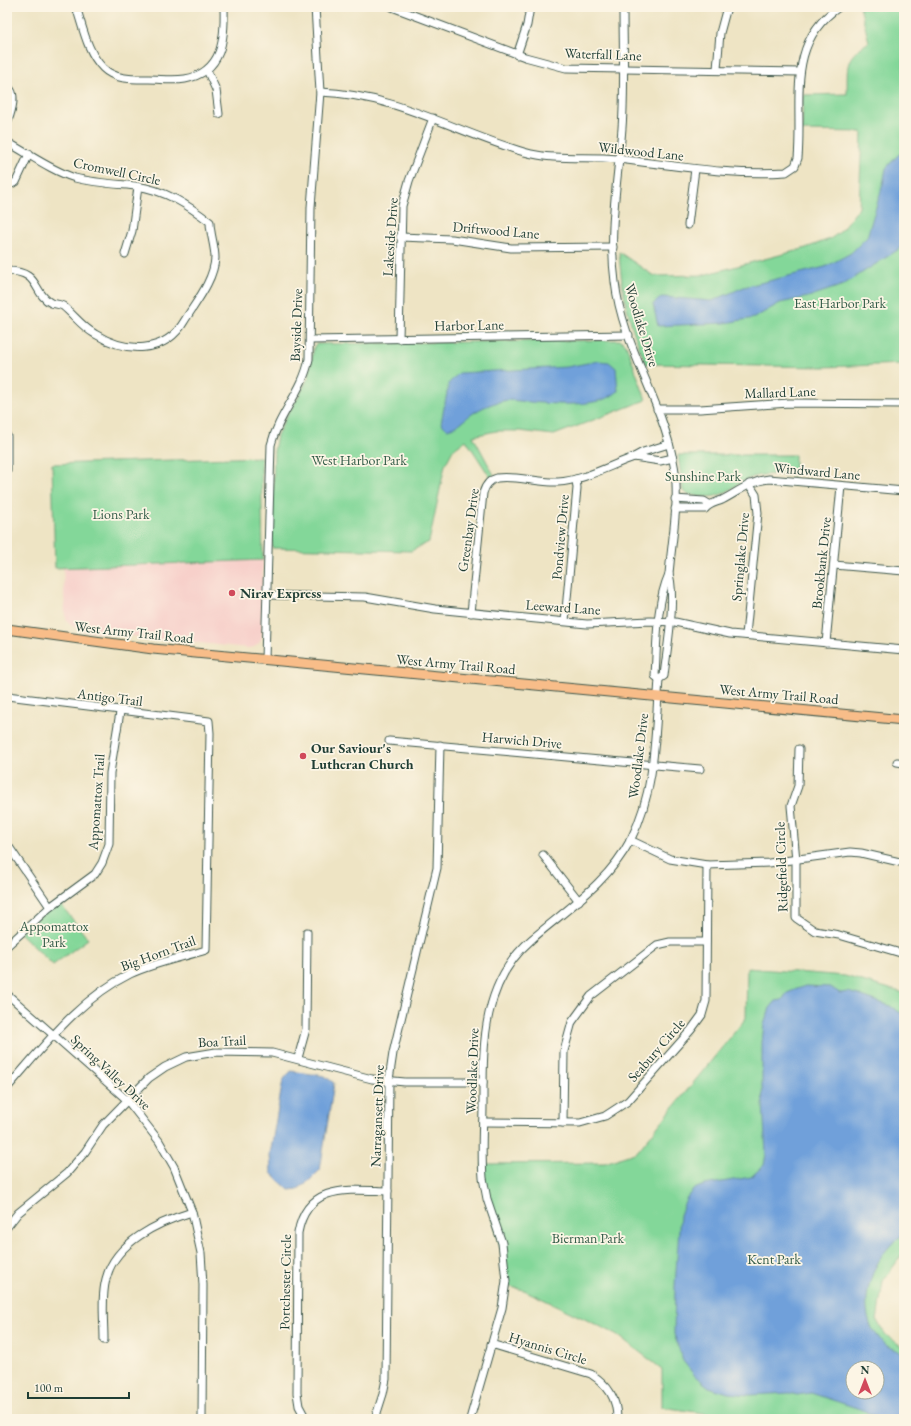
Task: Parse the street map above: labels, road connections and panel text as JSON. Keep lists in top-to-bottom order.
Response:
{
  "streets": {
    "main road": ["West Army Trail Road"],
    "street": [
      "Waterfall Lane",
      "Wildwood Lane",
      "Cromwell Circle",
      "Driftwood Lane",
      "Lakeside Drive",
      "Bayside Drive",
      "Harbor Lane",
      "Woodlake Drive",
      "Mallard Lane",
      "Windward Lane",
      "Greenbay Drive",
      "Pondview Drive",
      "Springlake Drive",
      "Brookbank Drive",
      "Leeward Lane",
      "Antigo Trail",
      "Harwich Drive",
      "Appomattox Trail",
      "Ridgefield Circle",
      "Big Horn Trail",
      "Boa Trail",
      "Seabury Circle",
      "Spring Valley Drive",
      "Narragansett Drive",
      "Portchester Circle",
      "Hyannis Circle"
    ]
  },
  "crossings": [
    ["Waterfall Lane", "Wildwood Lane"],
    ["Waterfall Lane", "Woodlake Drive"],
    ["Wildwood Lane", "Lakeside Drive"],
    ["Wildwood Lane", "Bayside Drive"],
    ["Wildwood Lane", "Woodlake Drive"],
    ["Driftwood Lane", "Lakeside Drive"],
    ["Driftwood Lane", "Woodlake Drive"],
    ["Lakeside Drive", "Harbor Lane"],
    ["Bayside Drive", "Harbor Lane"],
    ["Bayside Drive", "Leeward Lane"],
    ["Bayside Drive", "West Army Trail Road"],
    ["Harbor Lane", "Woodlake Drive"],
    ["Woodlake Drive", "Mallard Lane"],
    ["Woodlake Drive", "Windward Lane"],
    ["Woodlake Drive", "Greenbay Drive"],
    ["Woodlake Drive", "Leeward Lane"],
    ["Woodlake Drive", "West Army Trail Road"],
    ["Woodlake Drive", "Harwich Drive"],
    ["Woodlake Drive", "Boa Trail"],
    ["Woodlake Drive", "Seabury Circle"],
    ["Woodlake Drive", "Hyannis Circle"],
    ["Windward Lane", "Springlake Drive"],
    ["Windward Lane", "Brookbank Drive"],
    ["Greenbay Drive", "Pondview Drive"],
    ["Greenbay Drive", "Leeward Lane"],
    ["Pondview Drive", "Leeward Lane"],
    ["Springlake Drive", "Leeward Lane"],
    ["Brookbank Drive", "Leeward Lane"],
    ["Antigo Trail", "Appomattox Trail"],
    ["Antigo Trail", "Big Horn Trail"],
    ["Harwich Drive", "Narragansett Drive"],
    ["Big Horn Trail", "Spring Valley Drive"],
    ["Boa Trail", "Spring Valley Drive"],
    ["Boa Trail", "Narragansett Drive"],
    ["Narragansett Drive", "Portchester Circle"]
  ],
  "parks": [
    "East Harbor Park",
    "West Harbor Park",
    "Sunshine Park",
    "Lions Park",
    "Appomattox Park",
    "Bierman Park",
    "Kent Park"
  ],
  "places": ["Nirav Express", "Our Saviour's Lutheran Church"],
  "scale_bar": "100 m",
  "north": "top"
}
